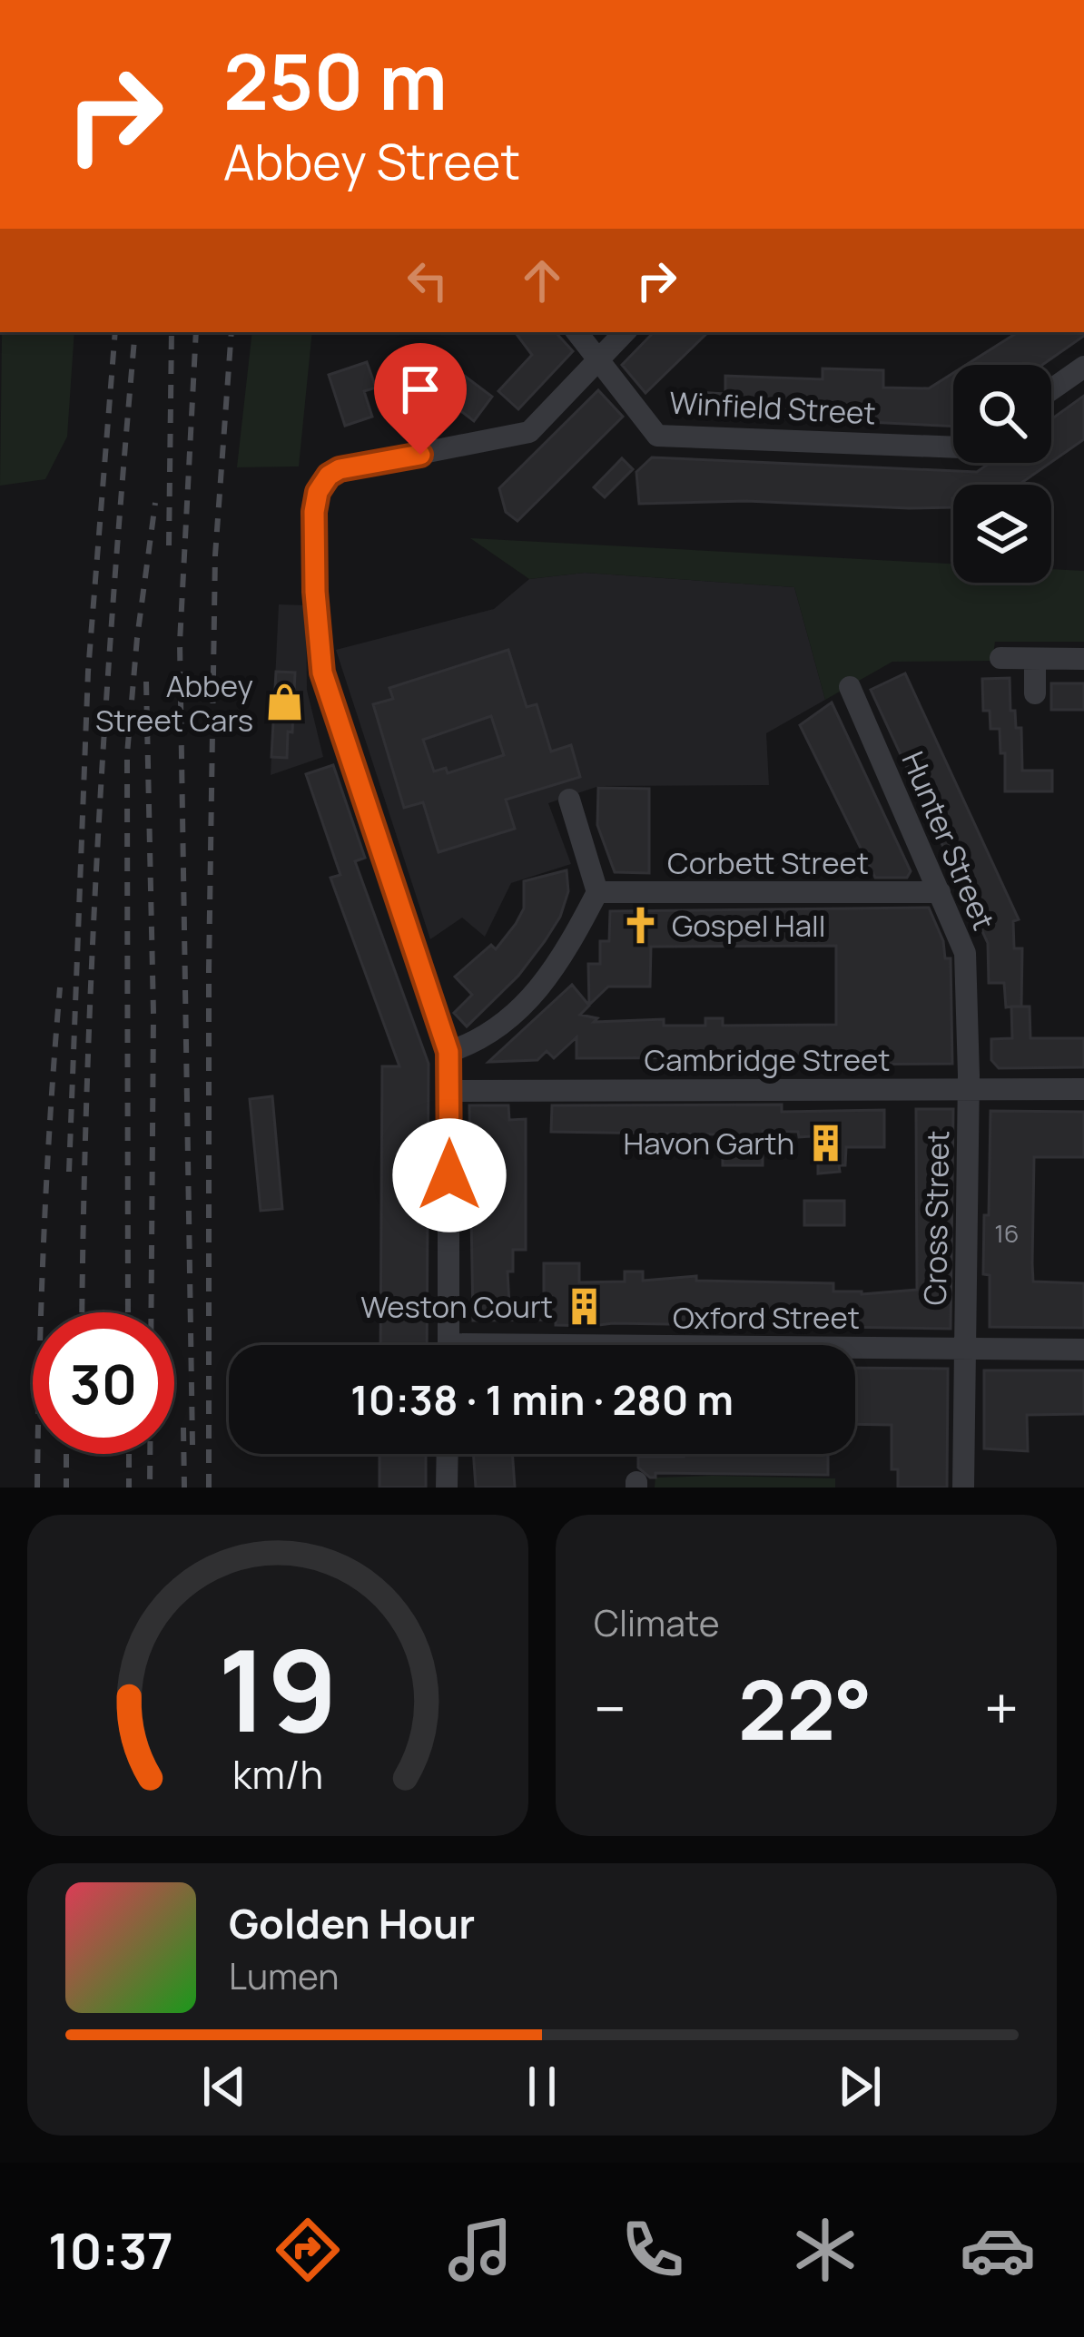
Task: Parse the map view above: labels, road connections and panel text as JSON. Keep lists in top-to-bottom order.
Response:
{
  "streets": {
    "street": [
      "Winfield Street",
      "Hunter Street",
      "Corbett Street",
      "Cambridge Street",
      "Cross Street",
      "Oxford Street"
    ]
  },
  "crossings": [
    ["Hunter Street", "Corbett Street"],
    ["Hunter Street", "Cambridge Street"],
    ["Hunter Street", "Cross Street"],
    ["Cambridge Street", "Cross Street"],
    ["Cross Street", "Oxford Street"]
  ],
  "places": {
    "shop": ["Abbey Street Cars"],
    "church": ["Gospel Hall"],
    "building": ["Havon Garth", "Weston Court"]
  },
  "house_numbers": ["16"],
  "page": {
    "turn": ["250 m", "Abbey Street"],
    "limit": "30",
    "trip": "10:38 · 1 min · 280 m",
    "tile": "Climate",
    "heat": ["−", "22°", "+"],
    "song": ["Golden Hour", "Lumen"],
    "tabs": "10:37",
    "gauge": ["19", "km/h"]
  }
}
